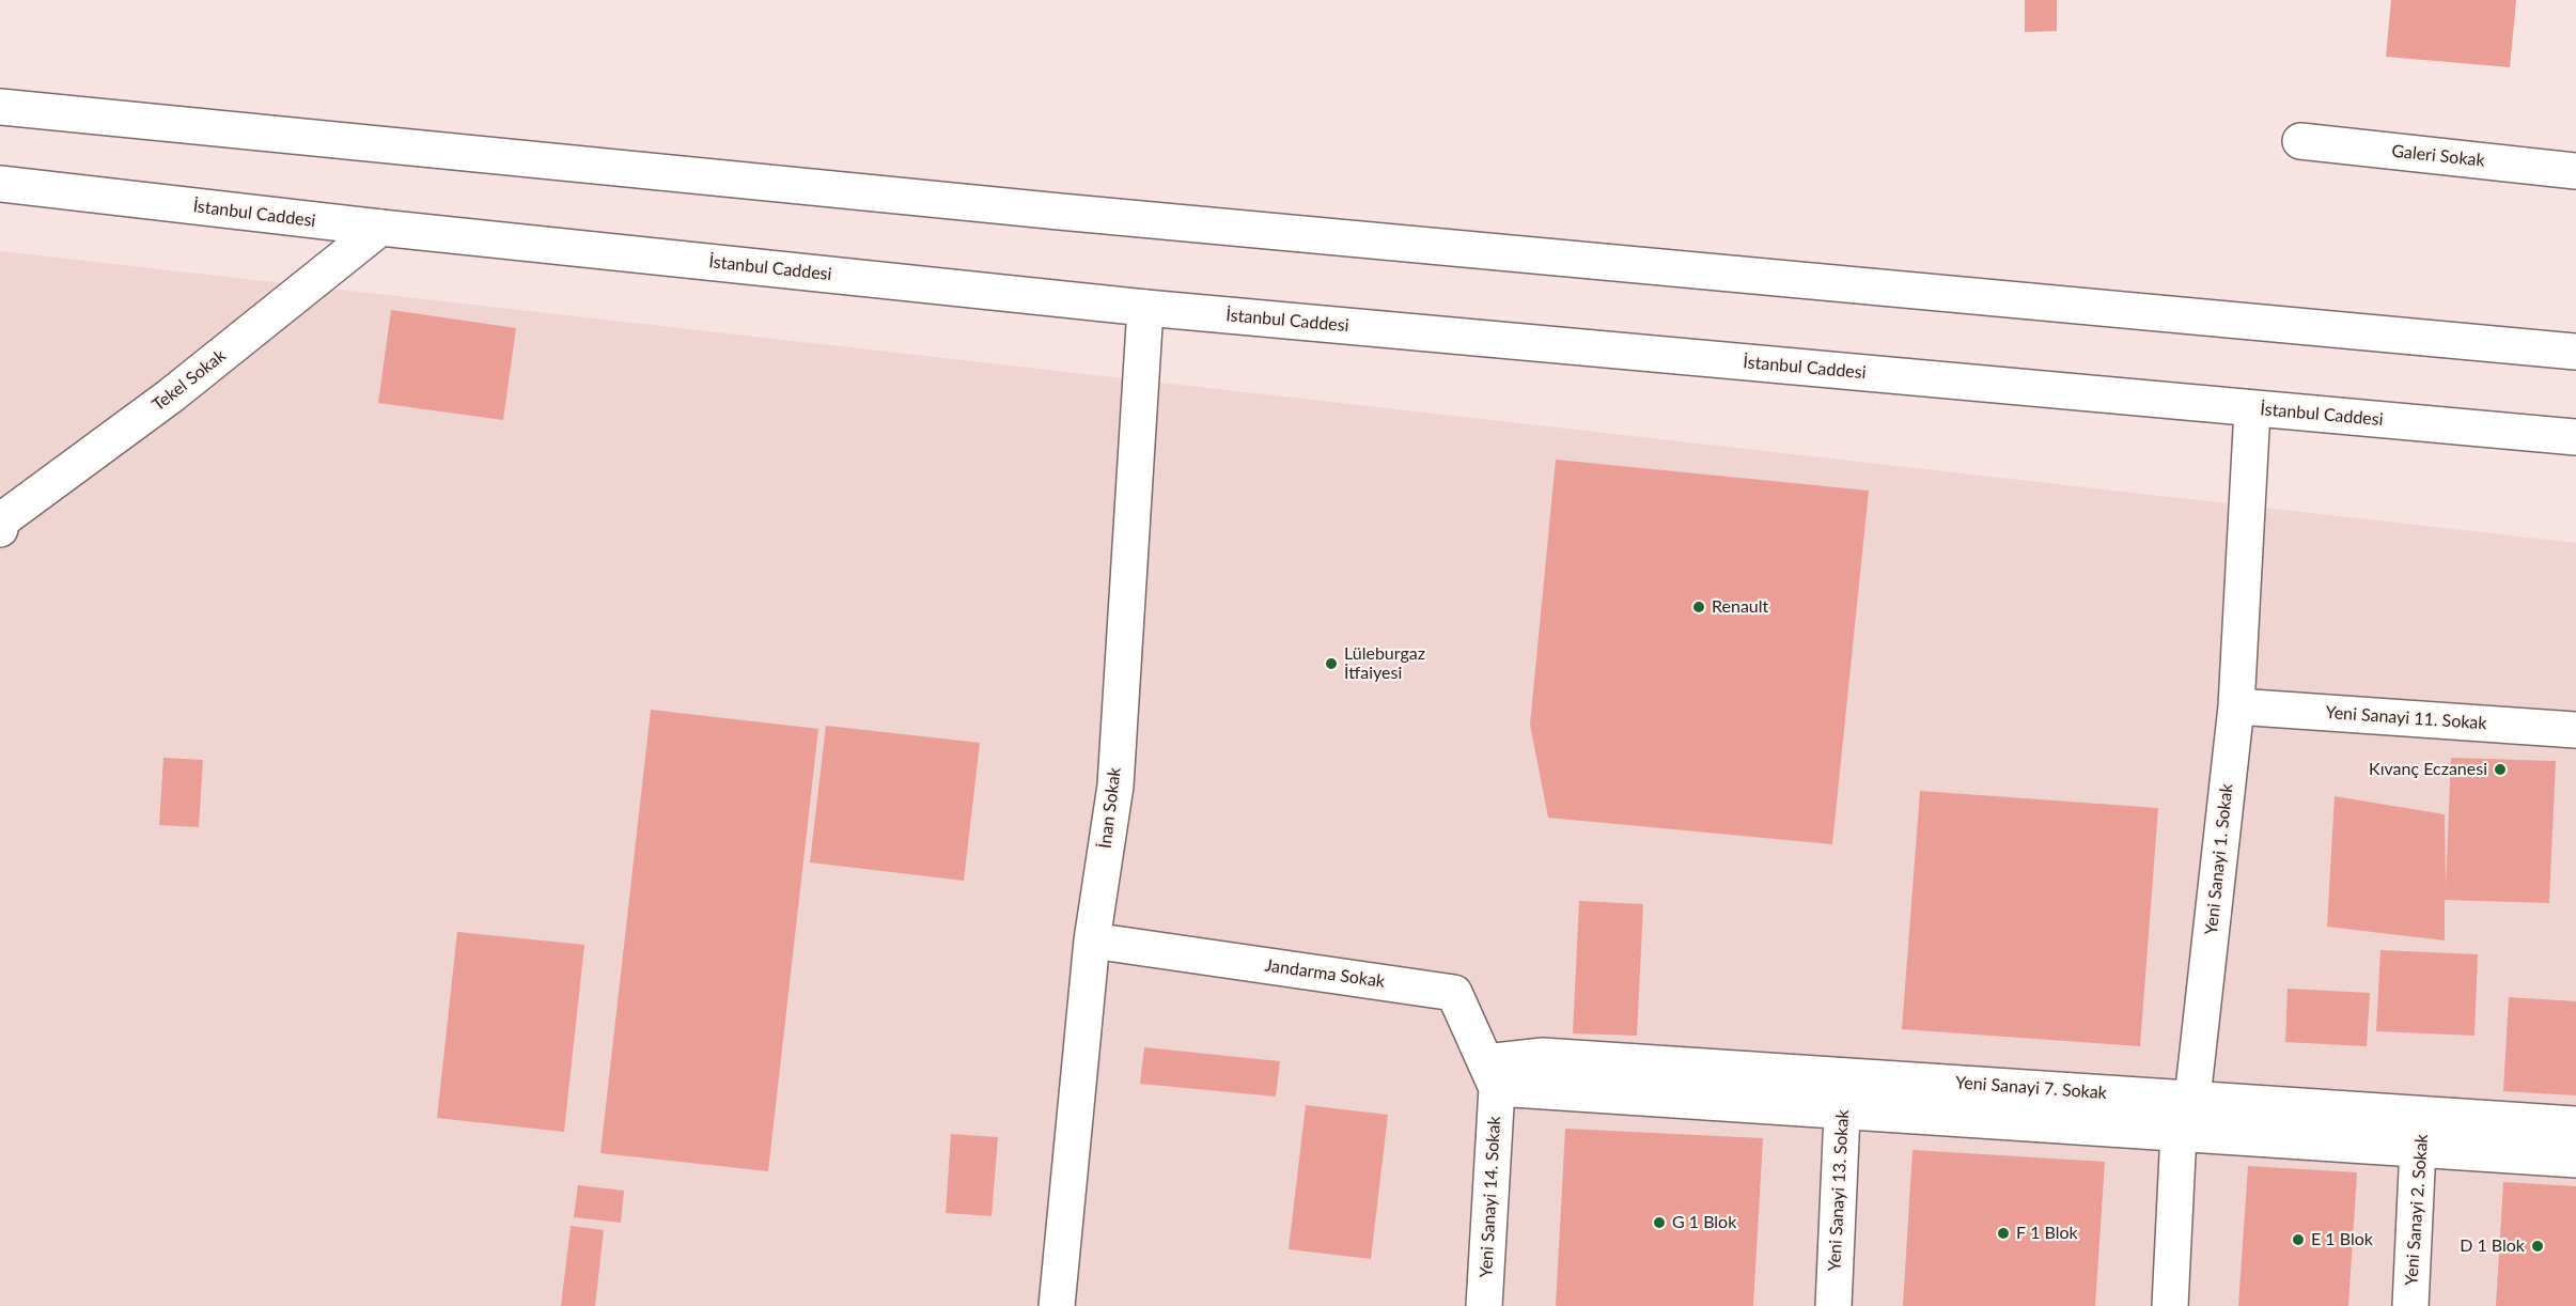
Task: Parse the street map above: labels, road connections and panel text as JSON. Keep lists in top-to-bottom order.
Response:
{
  "streets": {
    "main road": [
      "Galeri Sokak",
      "İstanbul Caddesi",
      "Tekel Sokak",
      "Yeni Sanayi 11. Sokak",
      "İnan Sokak",
      "Yeni Sanayi 1. Sokak",
      "Jandarma Sokak",
      "Yeni Sanayi 7. Sokak",
      "Yeni Sanayi 13. Sokak",
      "Yeni Sanayi 14. Sokak",
      "Yeni Sanayi 2. Sokak"
    ]
  },
  "crossings": [
    ["İstanbul Caddesi", "Tekel Sokak"],
    ["İstanbul Caddesi", "İnan Sokak"],
    ["İstanbul Caddesi", "Yeni Sanayi 1. Sokak"],
    ["Yeni Sanayi 11. Sokak", "Yeni Sanayi 1. Sokak"],
    ["İnan Sokak", "Jandarma Sokak"],
    ["Yeni Sanayi 1. Sokak", "Yeni Sanayi 7. Sokak"],
    ["Jandarma Sokak", "Yeni Sanayi 7. Sokak"],
    ["Jandarma Sokak", "Yeni Sanayi 14. Sokak"],
    ["Yeni Sanayi 7. Sokak", "Yeni Sanayi 13. Sokak"],
    ["Yeni Sanayi 7. Sokak", "Yeni Sanayi 14. Sokak"],
    ["Yeni Sanayi 7. Sokak", "Yeni Sanayi 2. Sokak"]
  ],
  "places": [
    "Renault",
    "Lüleburgaz İtfaiyesi",
    "Kıvanç Eczanesi",
    "G 1 Blok",
    "F 1 Blok",
    "E 1 Blok",
    "D 1 Blok"
  ]
}
